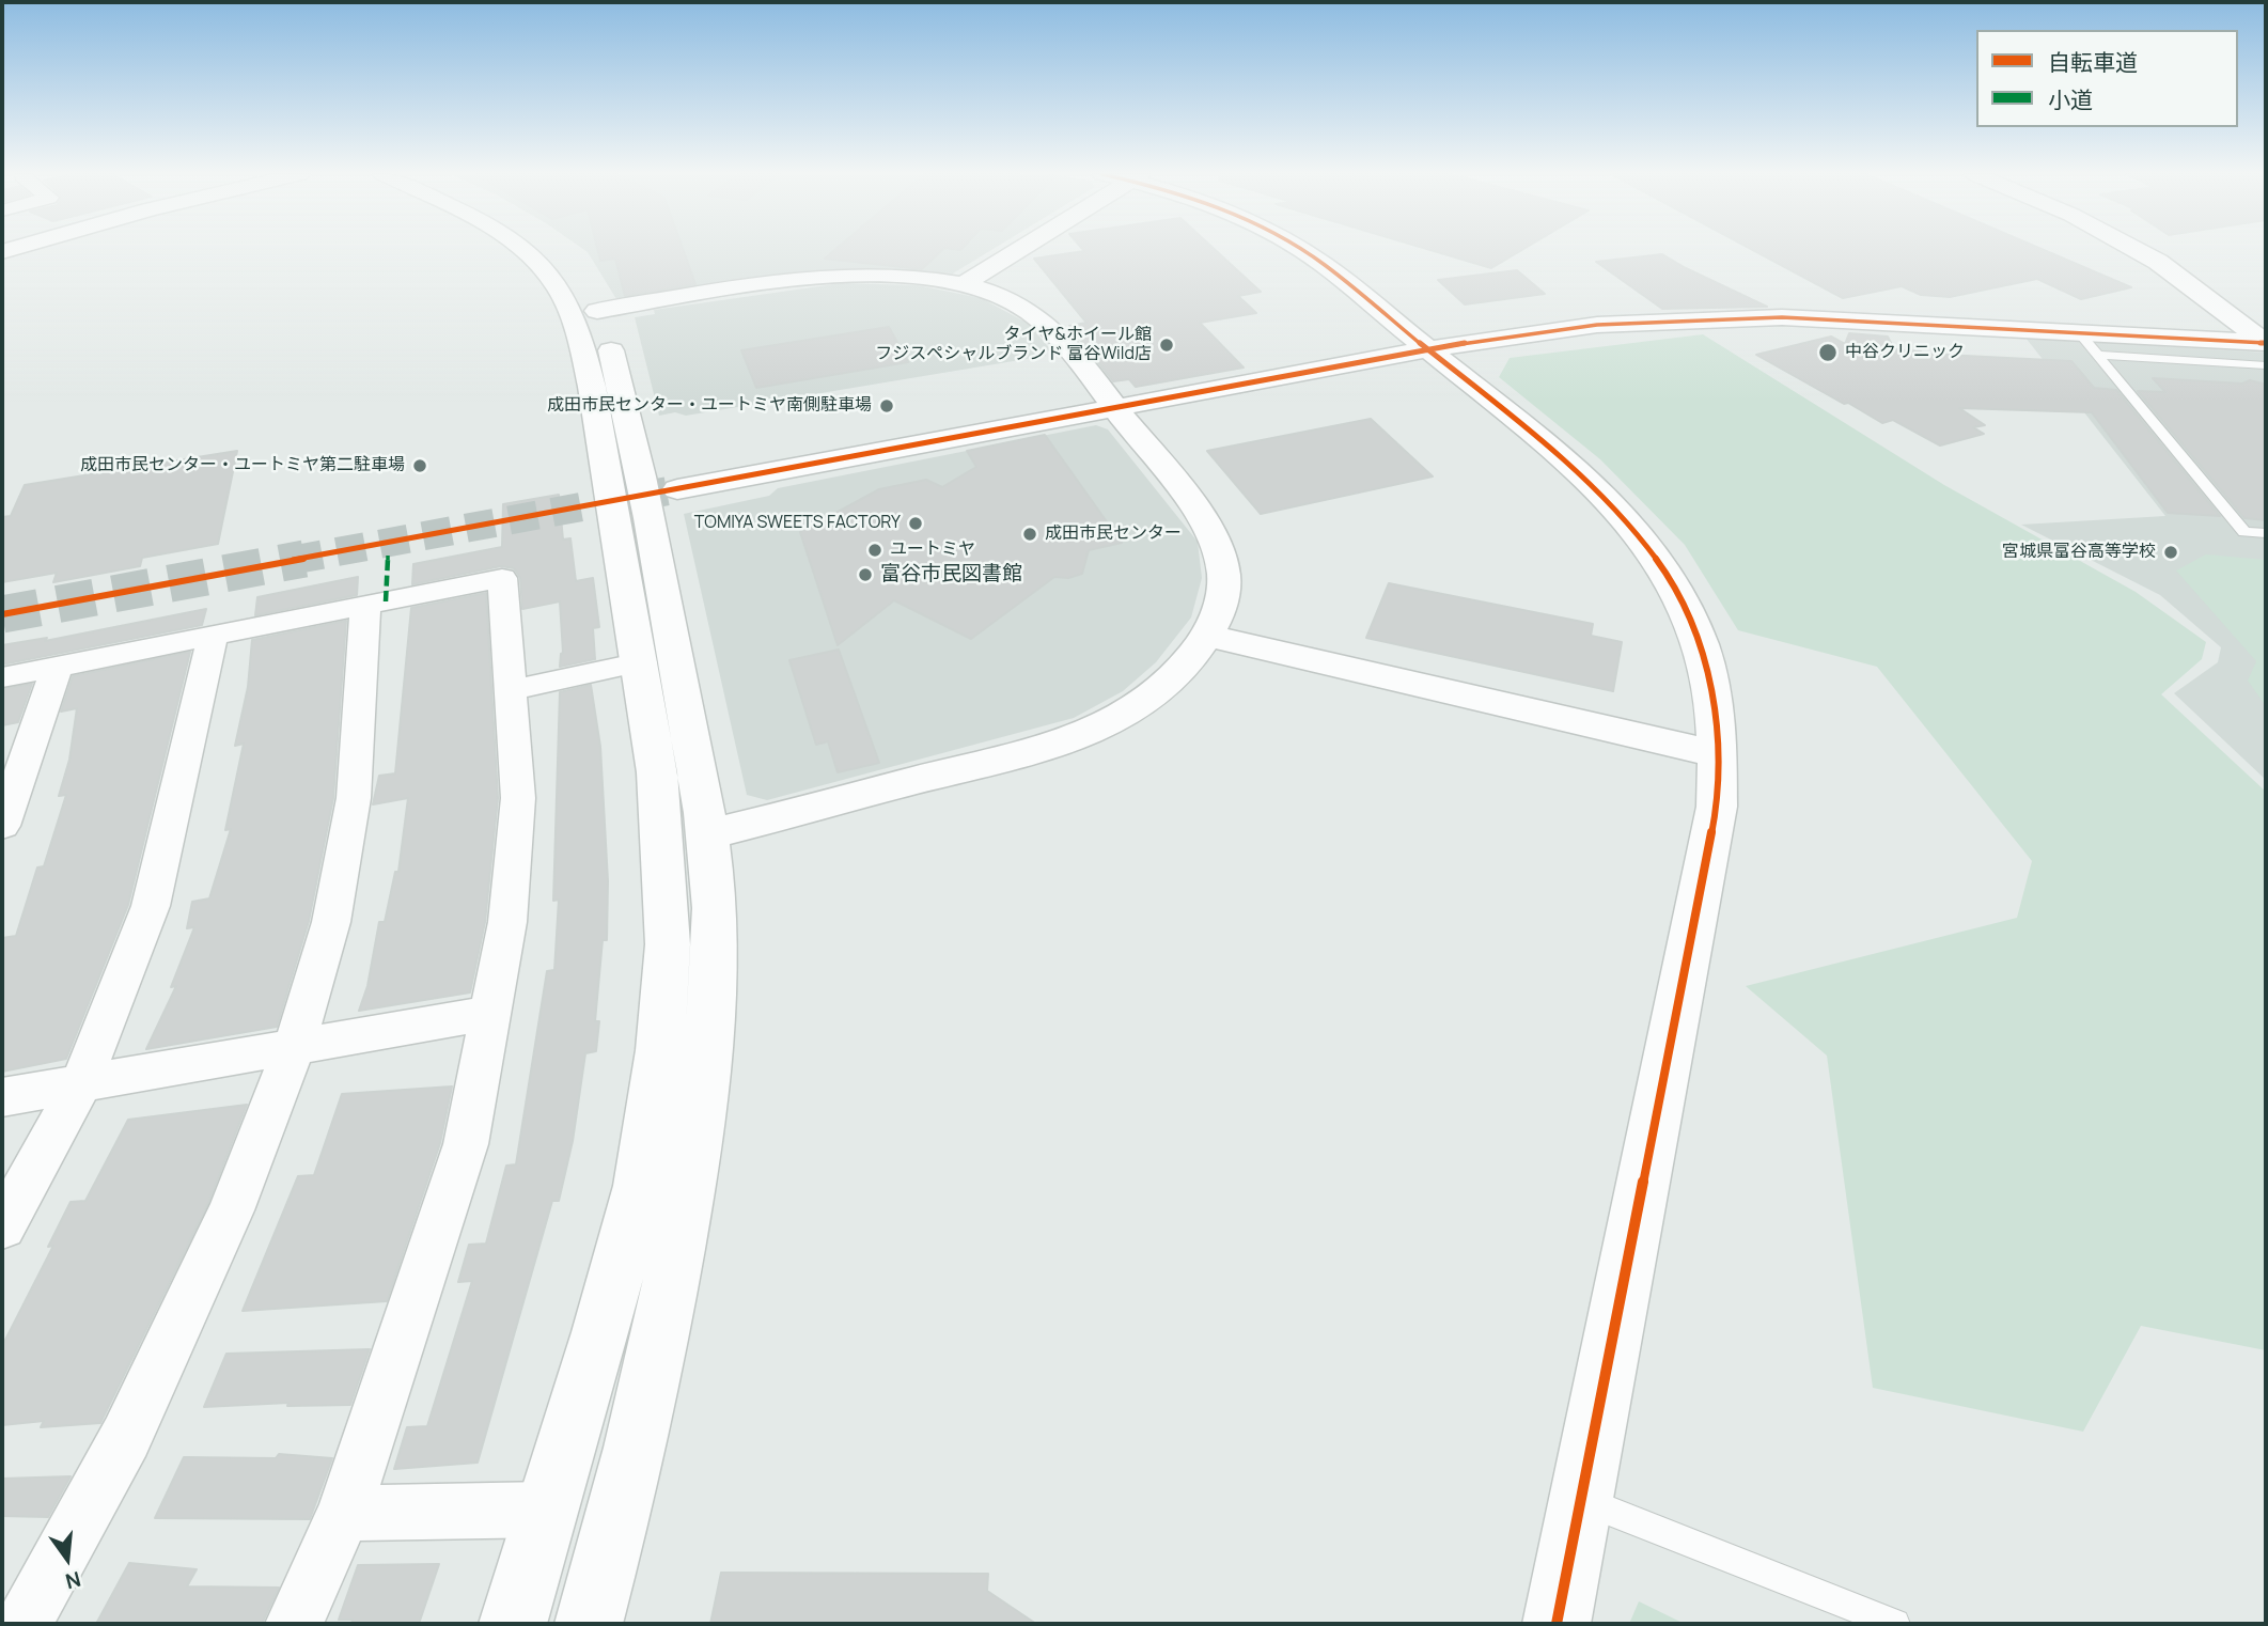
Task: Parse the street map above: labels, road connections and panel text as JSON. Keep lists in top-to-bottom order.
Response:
{
  "places": [
    "タイヤ&ホイール館 フジスペシャルブランド 富谷Wild店",
    "中谷クリニック",
    "成田市民センター・ユートミヤ南側駐車場",
    "成田市民センター・ユートミヤ第二駐車場",
    "TOMIYA SWEETS FACTORY",
    "成田市民センター",
    "ユートミヤ",
    "宮城県富谷高等学校",
    "富谷市民図書館"
  ],
  "legend": ["自転車道", "小道"],
  "north": "bottom"
}
